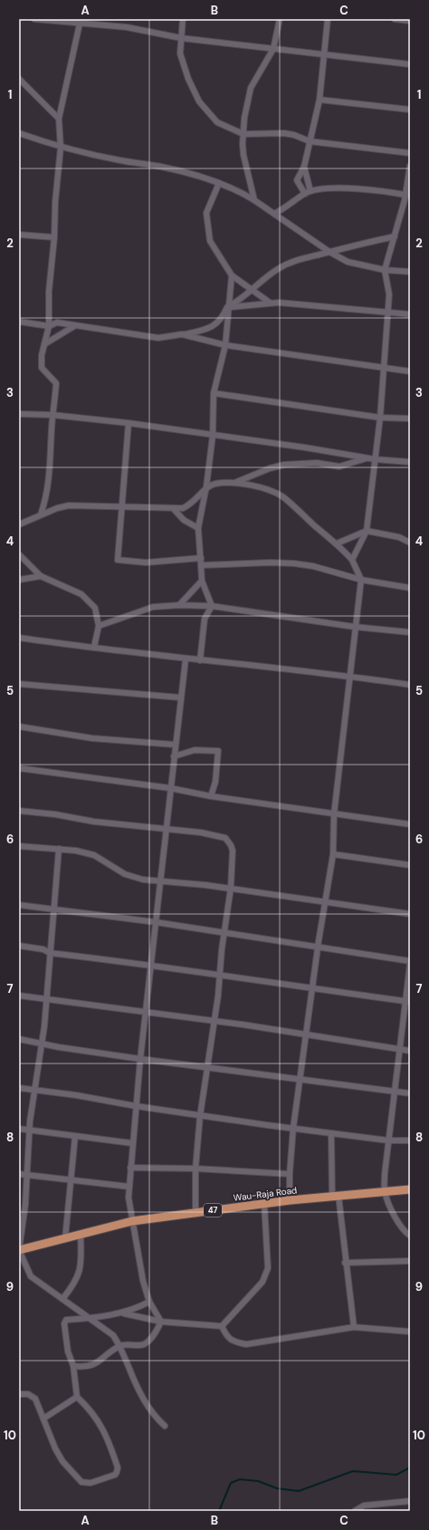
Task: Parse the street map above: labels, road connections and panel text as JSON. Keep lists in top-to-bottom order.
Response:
{
  "streets": {
    "main road": ["Wau-Raja Road", "47"]
  },
  "grid": {
    "columns": ["A", "B", "C"],
    "rows": [
      "1",
      "2",
      "3",
      "4",
      "5",
      "6",
      "7",
      "8",
      "9",
      "10"
    ]
  }
}
